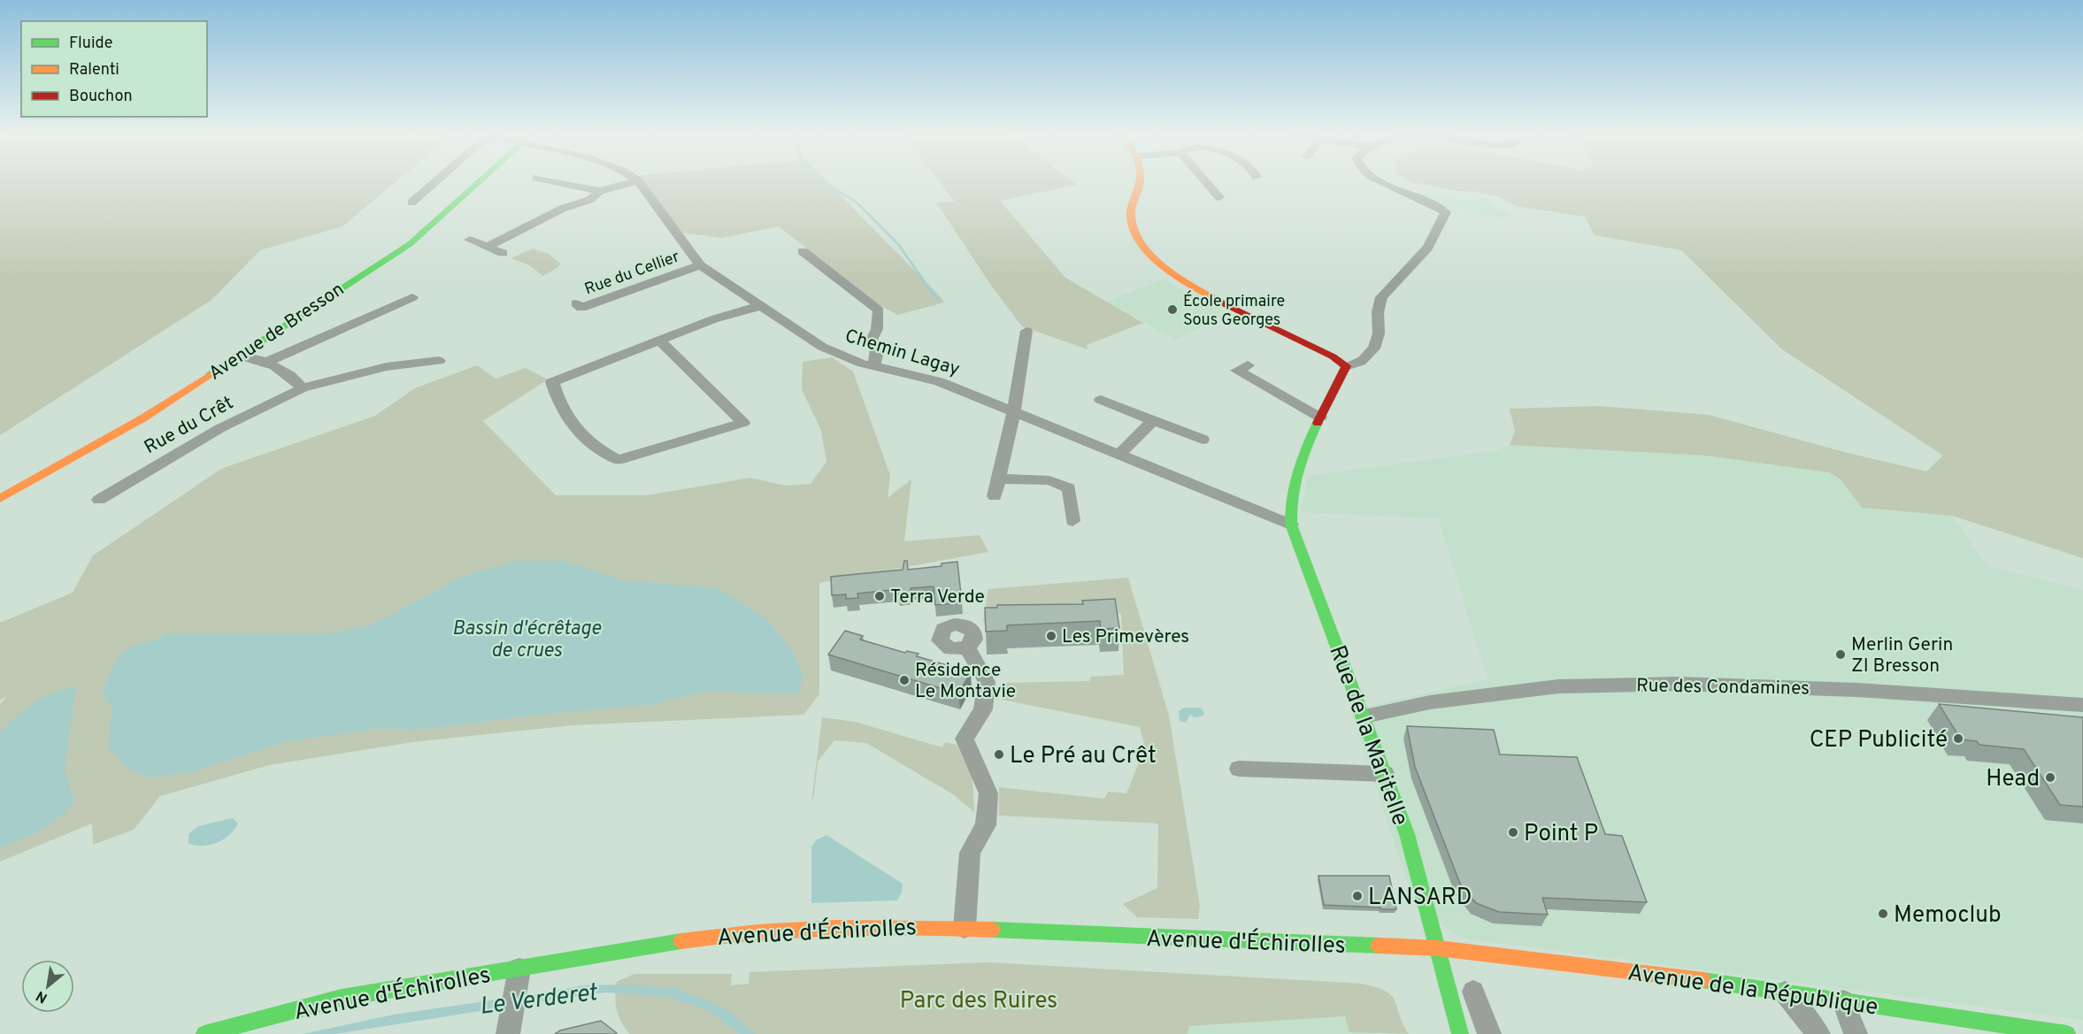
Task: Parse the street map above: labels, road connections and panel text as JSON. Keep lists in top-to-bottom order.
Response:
{
  "streets": {
    "street": [
      "Rue du Cellier",
      "Avenue de Bresson",
      "Chemin Lagay",
      "Rue du Crêt",
      "Rue des Condamines",
      "Rue de la Maritelle",
      "Avenue d'Échirolles",
      "Avenue de la République"
    ]
  },
  "crossings": [
    ["Rue du Cellier", "Chemin Lagay"],
    ["Chemin Lagay", "Rue de la Maritelle"],
    ["Rue des Condamines", "Rue de la Maritelle"],
    ["Rue de la Maritelle", "Avenue d'Échirolles"],
    ["Rue de la Maritelle", "Avenue de la République"],
    ["Avenue d'Échirolles", "Avenue de la République"]
  ],
  "water": ["Bassin d'écrêtage de crues", "Le Verderet"],
  "parks": ["Parc des Ruires"],
  "places": [
    "École primaire Sous Georges",
    "Terra Verde",
    "Les Primevères",
    "Merlin Gerin ZI Bresson",
    "Résidence Le Montavie",
    "CEP Publicité",
    "Le Pré au Crêt",
    "Head",
    "Point P",
    "LANSARD",
    "Memoclub"
  ],
  "legend": ["Fluide", "Ralenti", "Bouchon"],
  "north": "bottom left"
}
